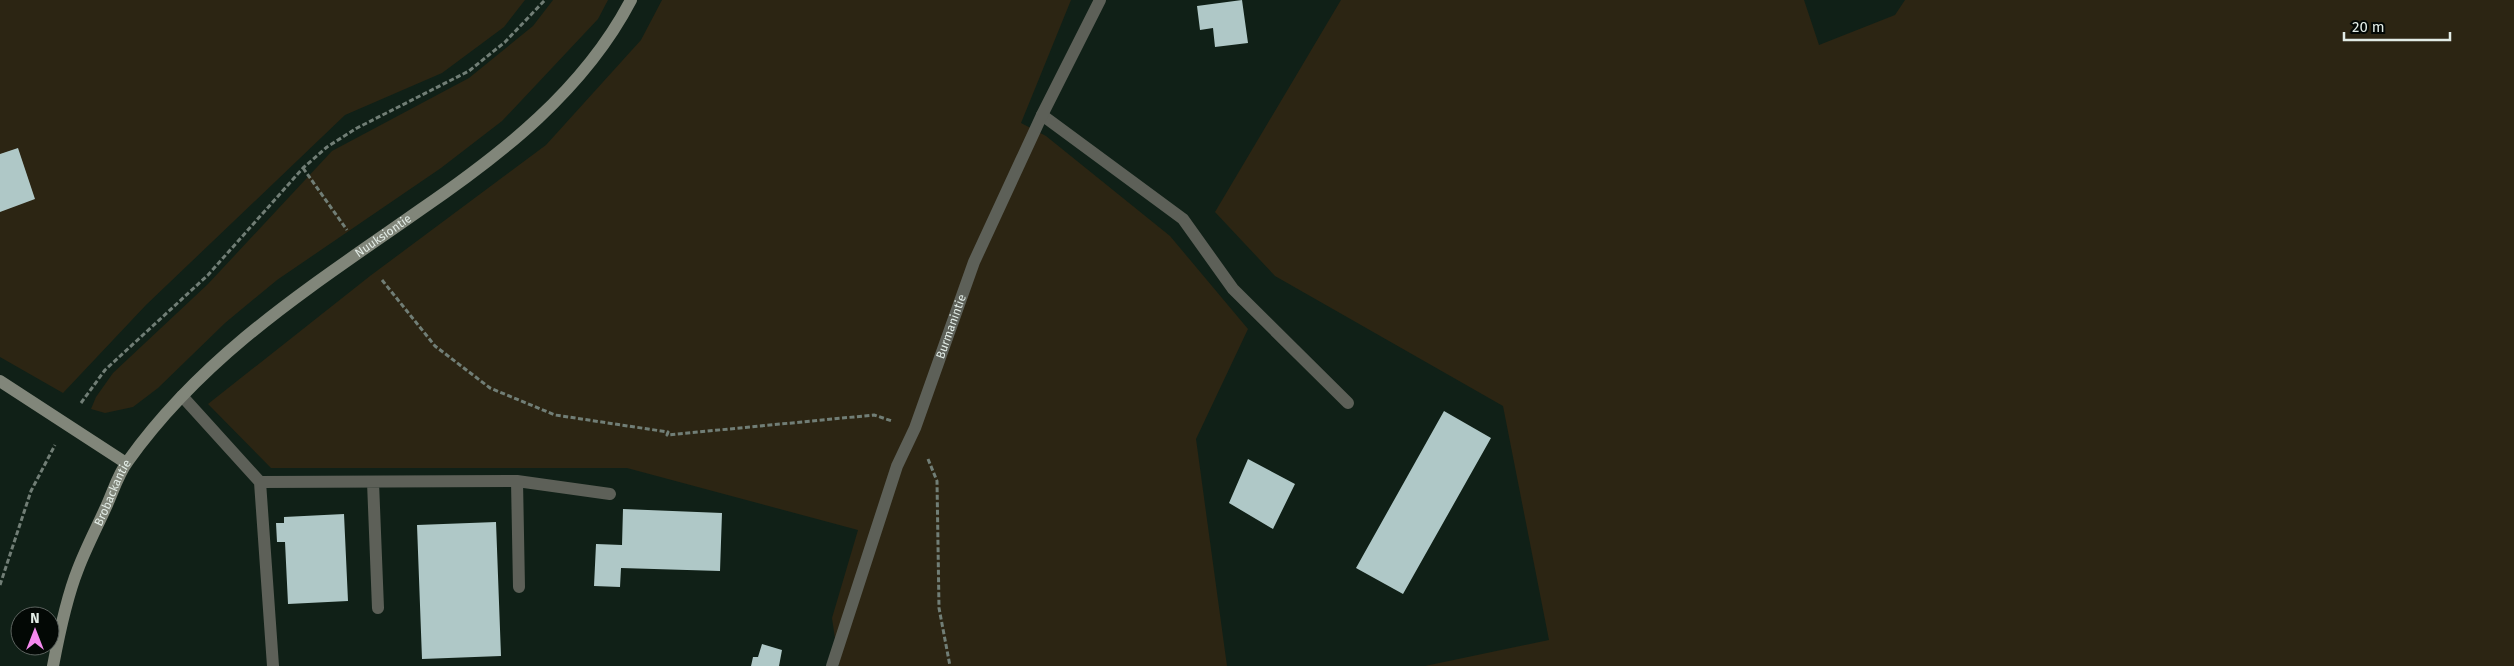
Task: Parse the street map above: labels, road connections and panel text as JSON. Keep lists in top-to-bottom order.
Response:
{
  "streets": {
    "street": ["Nuuksiontie", "Burmanintie", "Brobackantie"]
  },
  "crossings": [
    ["Nuuksiontie", "Brobackantie"]
  ],
  "scale_bar": "20 m",
  "north": "top"
}
